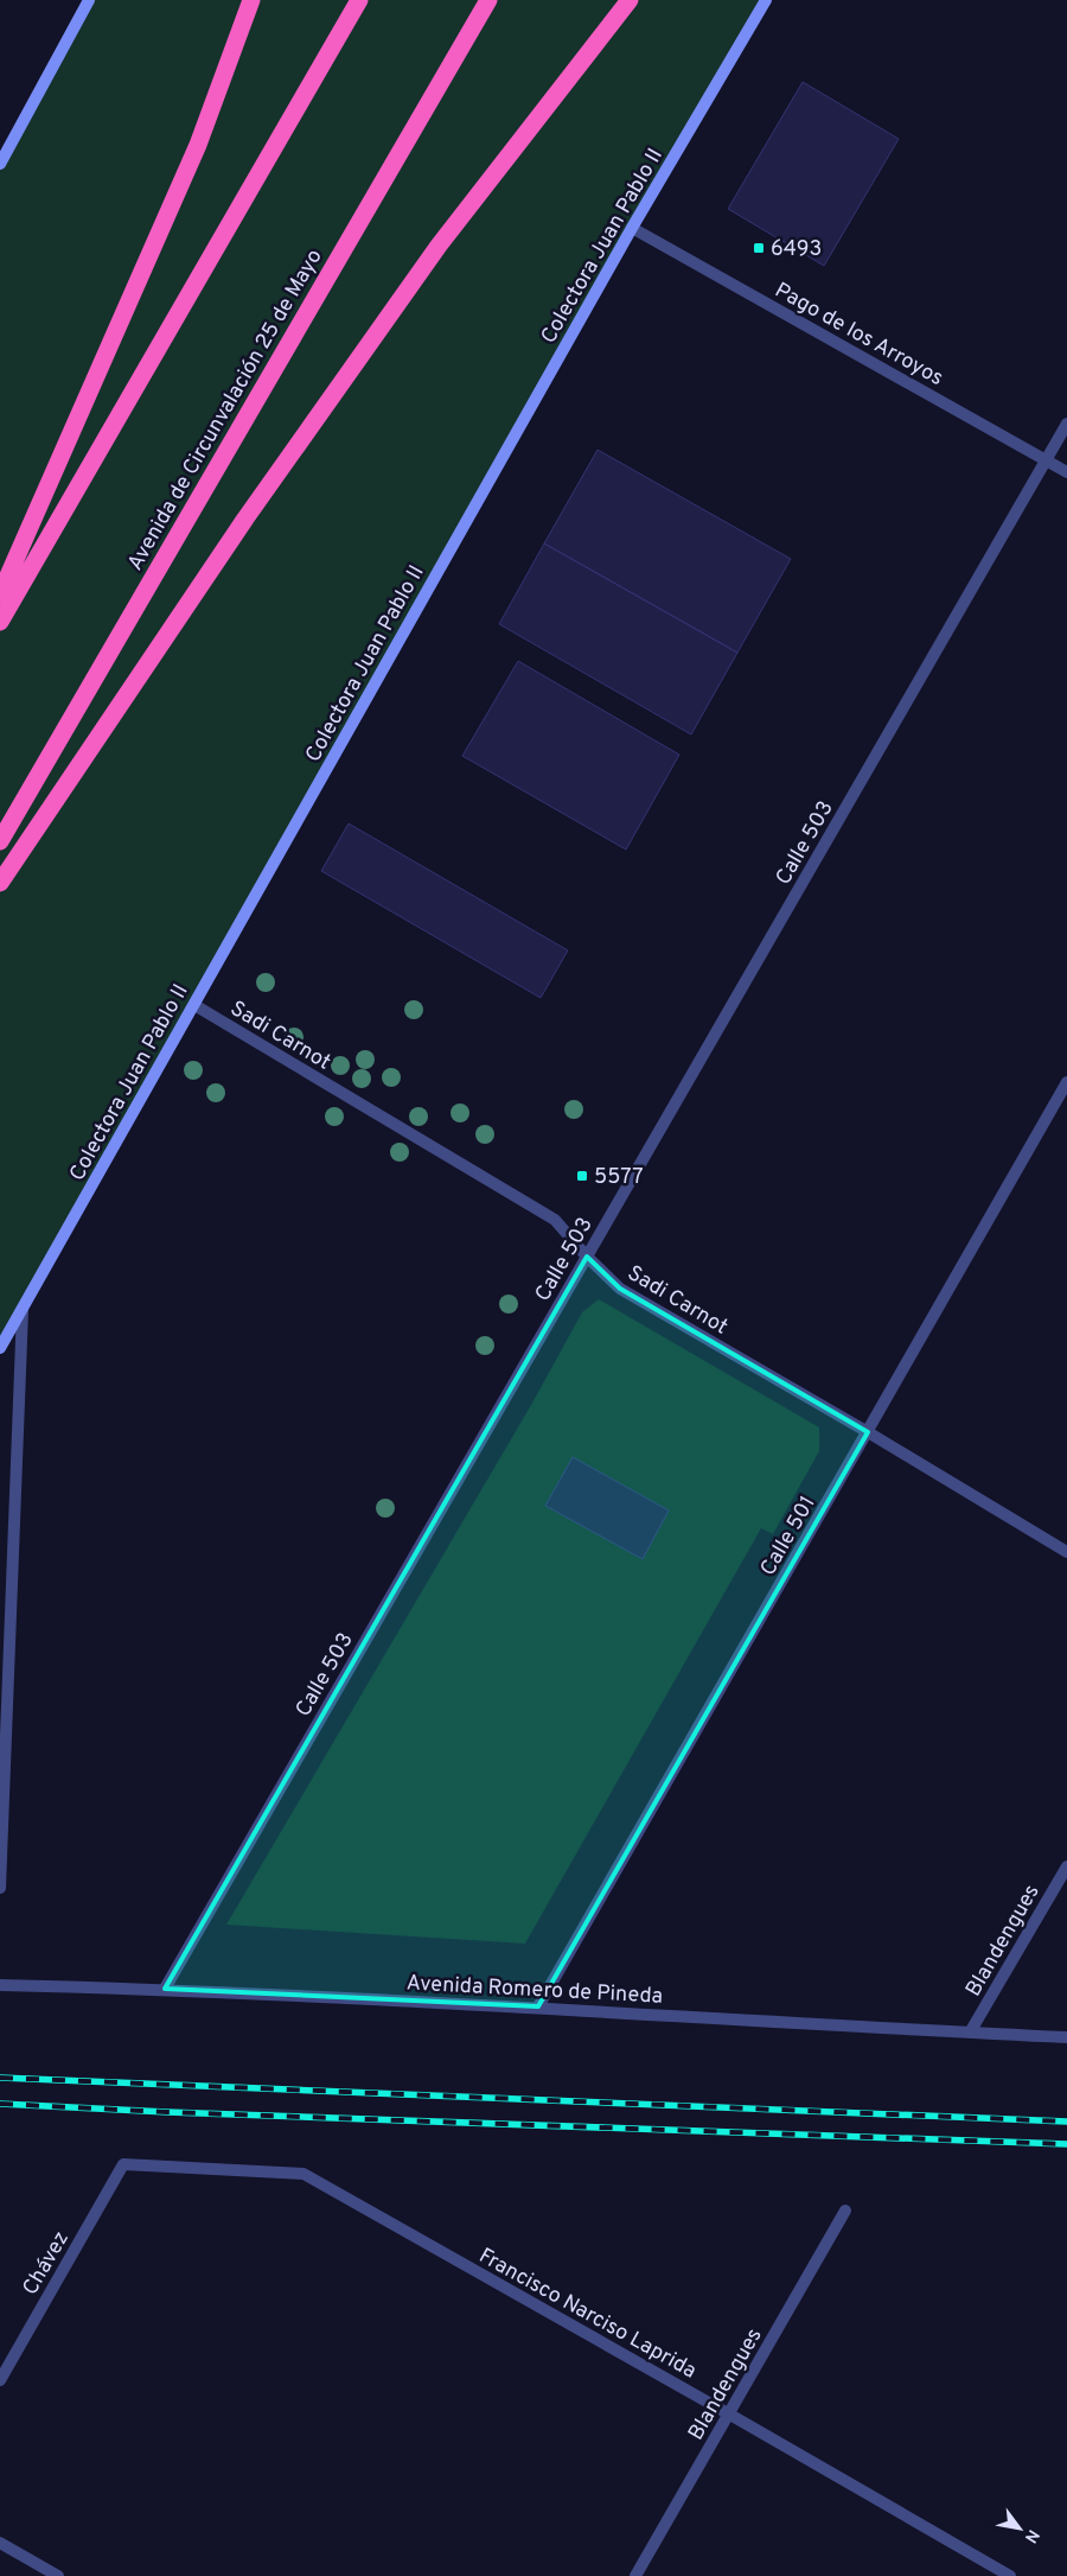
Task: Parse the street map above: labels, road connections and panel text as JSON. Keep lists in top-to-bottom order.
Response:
{
  "streets": {
    "highway": ["Avenida de Circunvalación 25 de Mayo"],
    "main road": ["Colectora Juan Pablo II"],
    "street": [
      "Pago de los Arroyos",
      "Calle 503",
      "Sadi Carnot",
      "Calle 501",
      "Blandengues",
      "Avenida Romero de Pineda",
      "Chávez",
      "Francisco Narciso Laprida"
    ]
  },
  "crossings": [
    ["Colectora Juan Pablo II", "Pago de los Arroyos"],
    ["Colectora Juan Pablo II", "Sadi Carnot"],
    ["Pago de los Arroyos", "Calle 503"],
    ["Calle 503", "Sadi Carnot"],
    ["Calle 503", "Avenida Romero de Pineda"],
    ["Sadi Carnot", "Calle 501"],
    ["Calle 501", "Avenida Romero de Pineda"],
    ["Blandengues", "Avenida Romero de Pineda"],
    ["Blandengues", "Francisco Narciso Laprida"],
    ["Chávez", "Francisco Narciso Laprida"]
  ],
  "places": {
    "transit": ["6493", "5577"]
  },
  "north": "bottom right"
}
